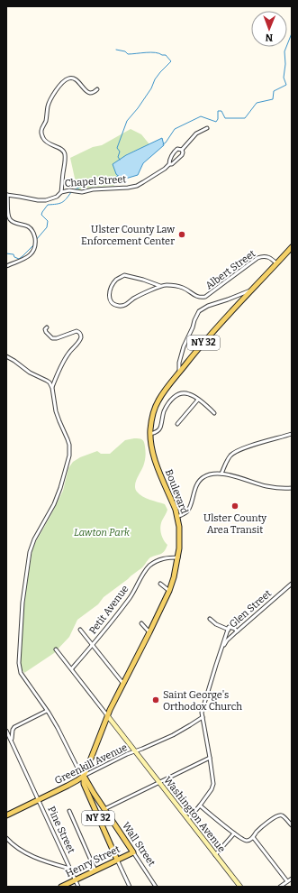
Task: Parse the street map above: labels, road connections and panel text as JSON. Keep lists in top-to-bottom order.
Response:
{
  "streets": {
    "main road": [
      "NY 32",
      "Boulevard",
      "Greenkill Avenue",
      "Washington Avenue",
      "Wall Street",
      "Henry Street"
    ],
    "street": [
      "Chapel Street",
      "Albert Street",
      "Glen Street",
      "Petit Avenue",
      "Pine Street"
    ]
  },
  "crossings": [
    ["Albert Street", "Boulevard"],
    ["NY 32", "Boulevard"],
    ["NY 32", "Greenkill Avenue"],
    ["NY 32", "Wall Street"],
    ["NY 32", "Henry Street"],
    ["Boulevard", "Petit Avenue"],
    ["Boulevard", "Greenkill Avenue"],
    ["Boulevard", "Washington Avenue"],
    ["Boulevard", "Wall Street"],
    ["Greenkill Avenue", "Washington Avenue"],
    ["Greenkill Avenue", "Pine Street"],
    ["Greenkill Avenue", "Wall Street"],
    ["Pine Street", "Henry Street"],
    ["Wall Street", "Henry Street"]
  ],
  "parks": ["Lawton Park"],
  "places": ["Ulster County Law Enforcement Center", "Ulster County Area Transit", "Saint George's Orthodox Church"],
  "north": "bottom"
}
